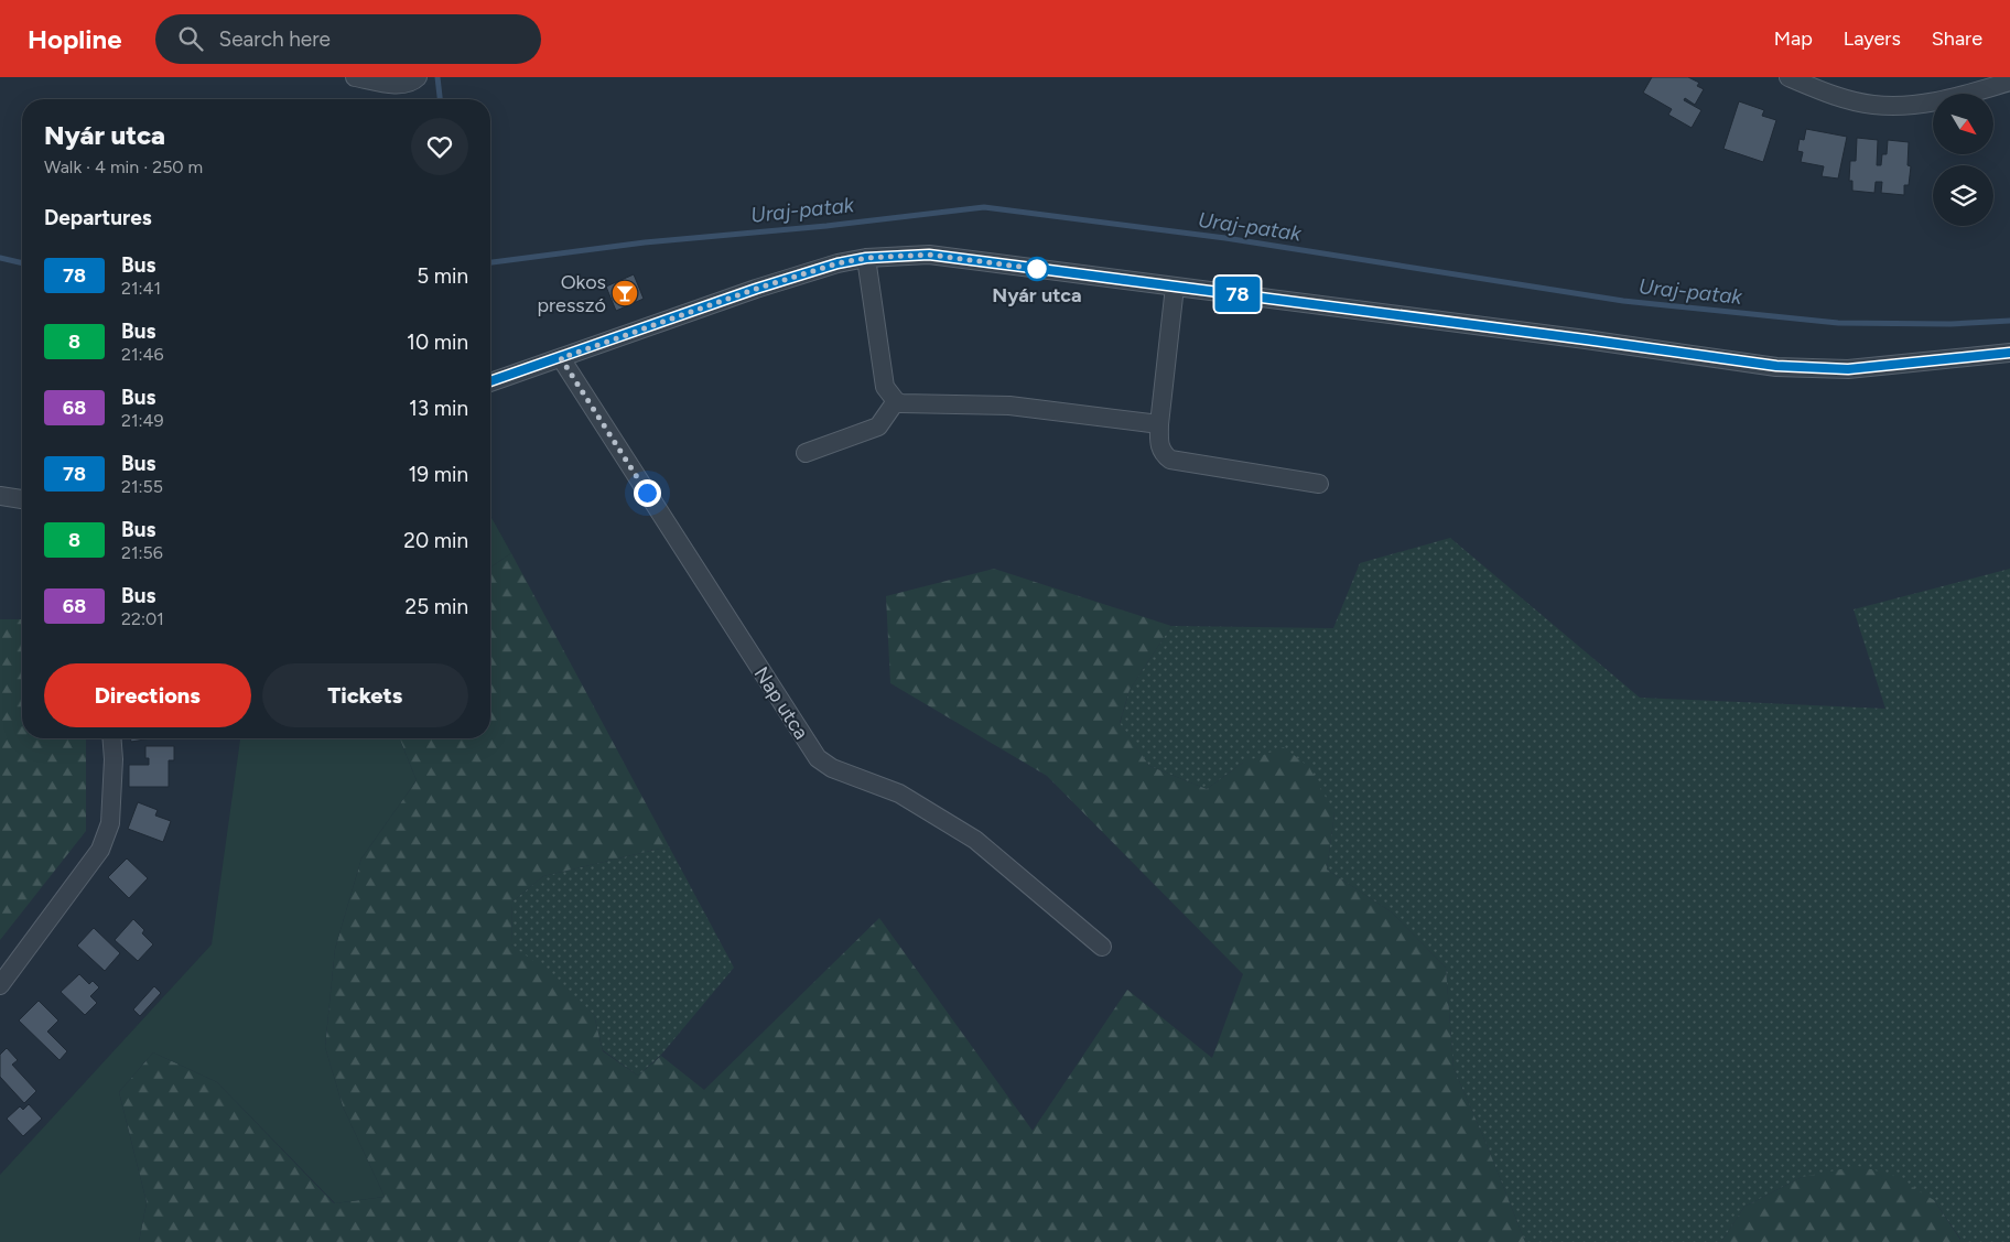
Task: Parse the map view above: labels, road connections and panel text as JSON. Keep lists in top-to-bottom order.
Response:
{
  "streets": {
    "street": ["Nap utca"]
  },
  "water": ["Uraj-patak"],
  "places": {
    "other": ["Nyár utca"],
    "bar": ["Okos presszó"]
  },
  "lines": ["bus line 78"],
  "north": "bottom right",
  "page": {
    "header": "Hopline",
    "search": "Search here",
    "nav": ["Map", "Layers", "Share"],
    "on_map": "78",
    "heading": [
      ["Nyár utca", "Walk · 4 min · 250 m"],
      "Departures"
    ],
    "list": [
      {
        "mark": "78",
        "name": "Bus",
        "note": "21:41",
        "value": "5 min"
      },
      {
        "mark": "8",
        "name": "Bus",
        "note": "21:46",
        "value": "10 min"
      },
      {
        "mark": "68",
        "name": "Bus",
        "note": "21:49",
        "value": "13 min"
      },
      {
        "mark": "78",
        "name": "Bus",
        "note": "21:55",
        "value": "19 min"
      },
      {
        "mark": "8",
        "name": "Bus",
        "note": "21:56",
        "value": "20 min"
      },
      {
        "mark": "68",
        "name": "Bus",
        "note": "22:01",
        "value": "25 min"
      }
    ],
    "buttons": ["Directions", "Tickets"]
  }
}
